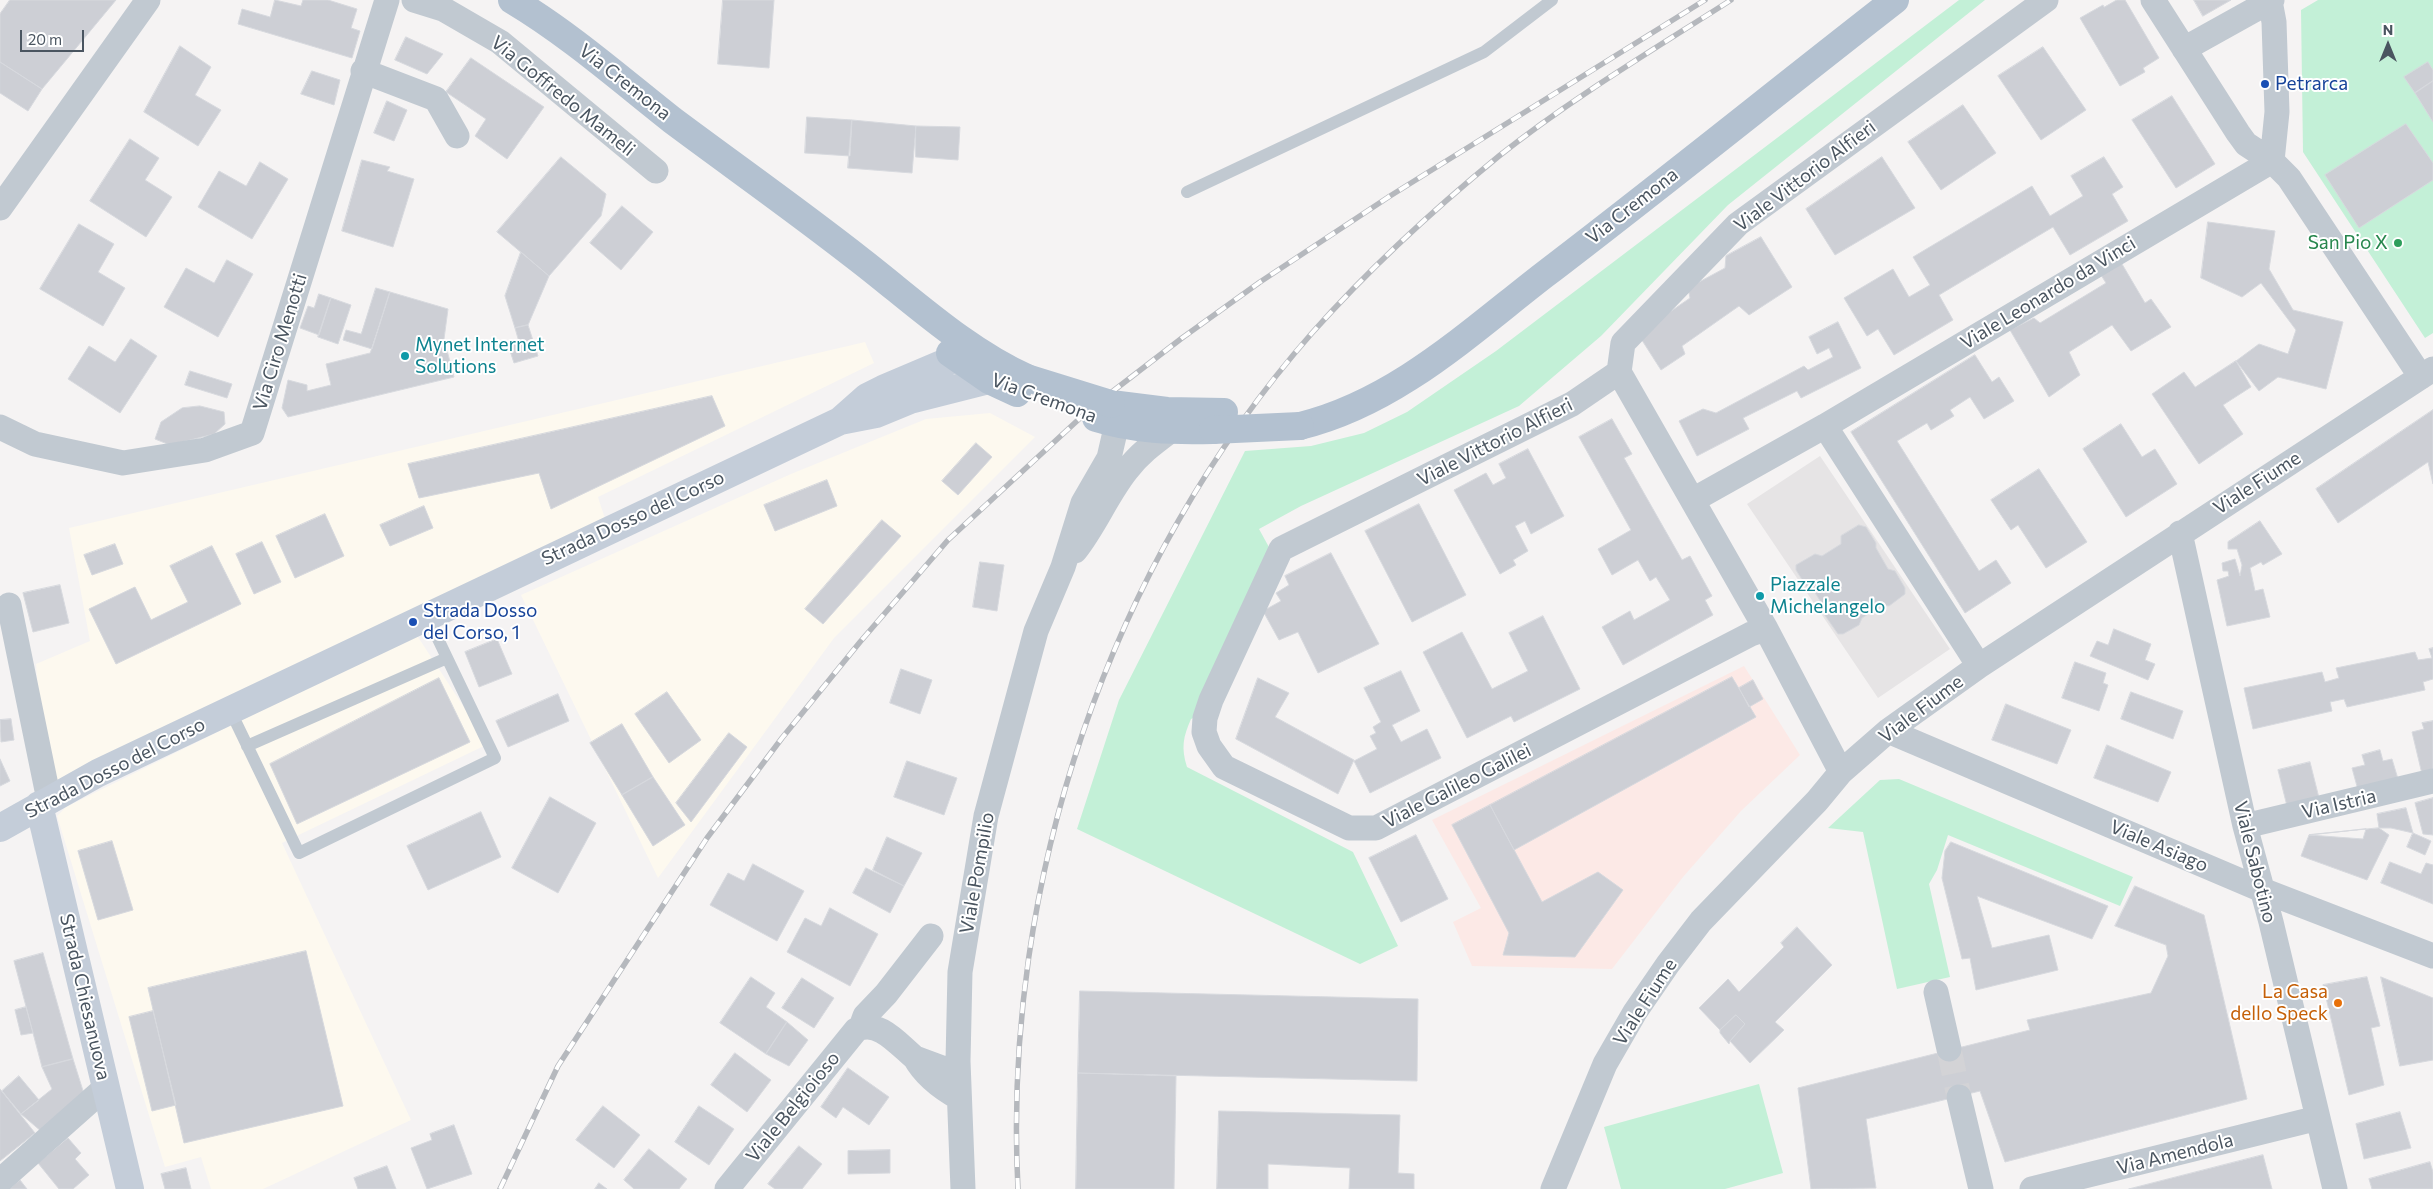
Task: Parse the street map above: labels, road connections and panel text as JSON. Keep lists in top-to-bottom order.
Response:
{
  "streets": {
    "main road": ["Via Cremona", "Strada Dosso del Corso", "Strada Chiesanuova"],
    "street": [
      "Via Goffredo Mameli",
      "Viale Vittorio Alfieri",
      "Viale Leonardo da Vinci",
      "Via Ciro Menotti",
      "Viale Fiume",
      "Viale Galileo Galilei",
      "Via Istria",
      "Viale Asiago",
      "Viale Sabotino",
      "Viale Pompilio",
      "Viale Belgioioso",
      "Via Amendola"
    ]
  },
  "crossings": [
    ["Via Cremona", "Strada Dosso del Corso"],
    ["Via Cremona", "Viale Pompilio"],
    ["Viale Vittorio Alfieri", "Viale Galileo Galilei"],
    ["Viale Fiume", "Viale Asiago"],
    ["Viale Fiume", "Viale Sabotino"],
    ["Strada Dosso del Corso", "Strada Chiesanuova"],
    ["Via Istria", "Viale Sabotino"],
    ["Viale Asiago", "Viale Sabotino"],
    ["Viale Sabotino", "Via Amendola"]
  ],
  "places": [
    "Petrarca",
    "San Pio X",
    "Mynet Internet Solutions",
    "Piazzale Michelangelo",
    "Strada Dosso del Corso, 1",
    "La Casa dello Speck"
  ],
  "scale_bar": "20 m",
  "north": "top"
}
